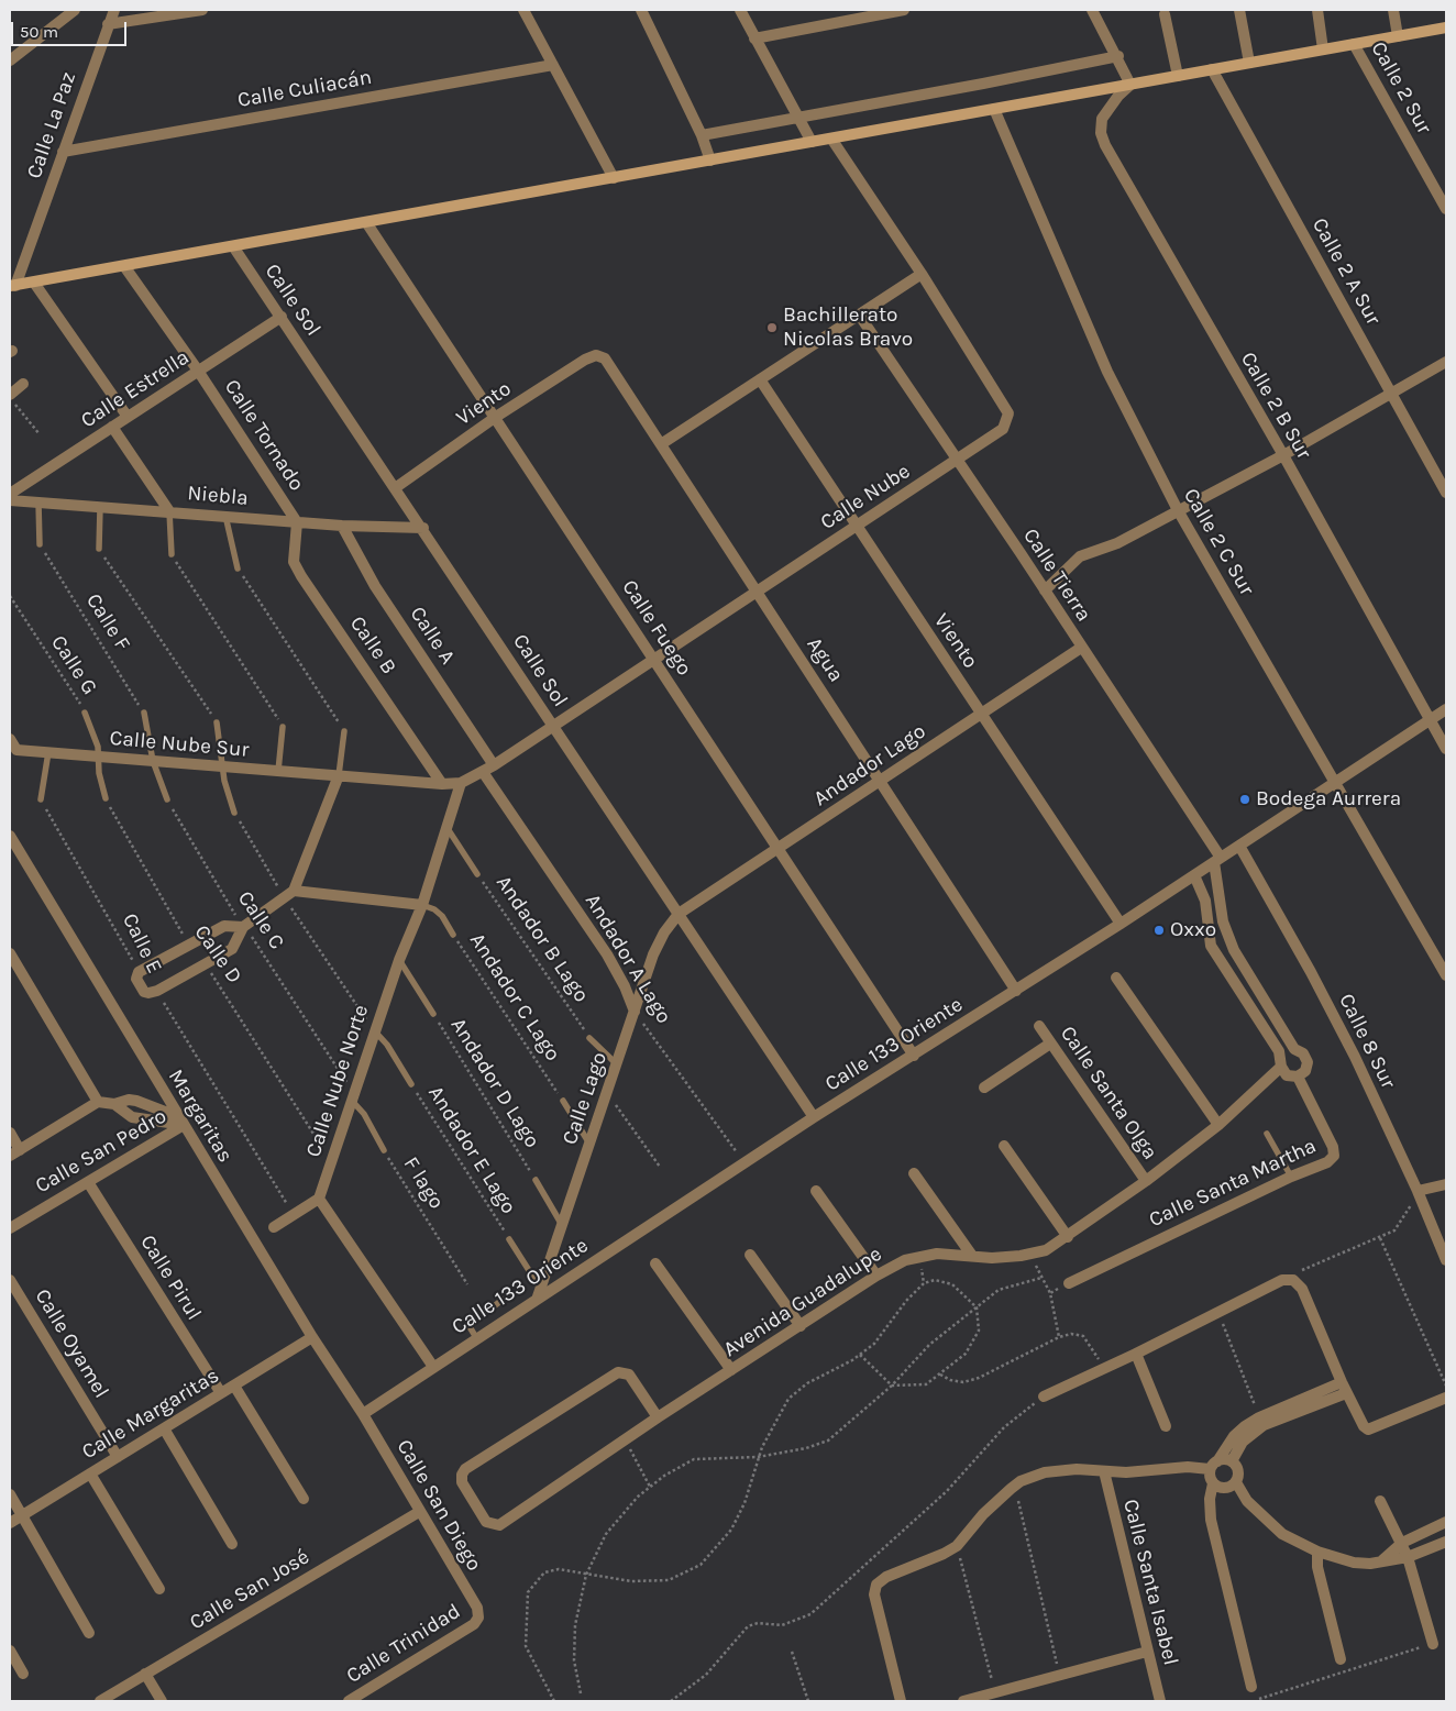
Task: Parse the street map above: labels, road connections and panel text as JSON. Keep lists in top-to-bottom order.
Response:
{
  "streets": {
    "street": [
      "Calle 2 Sur",
      "Calle Culiacán",
      "Calle La Paz",
      "Calle 2 A Sur",
      "Calle Sol",
      "Calle Estrella",
      "Viento",
      "Calle 2 B Sur",
      "Calle Tornado",
      "Niebla",
      "Calle Nube",
      "Calle 2 C Sur",
      "Calle Tierra",
      "Calle Fuego",
      "Calle A",
      "Calle B",
      "Agua",
      "Calle Nube Sur",
      "Andador Lago",
      "Calle E",
      "Andador A Lago",
      "Calle 8 Sur",
      "Calle 133 Oriente",
      "Calle Nube Norte",
      "Calle Santa Olga",
      "Calle Lago",
      "Margaritas",
      "Calle San Pedro",
      "Calle Santa Martha",
      "Calle Pirul",
      "Avenida Guadalupe",
      "Calle Oyamel",
      "Calle Margaritas",
      "Calle San Diego",
      "Calle Santa Isabel",
      "Calle San José",
      "Calle Trinidad"
    ],
    "lane": [
      "Calle G",
      "Andador B Lago",
      "Andador C Lago",
      "Andador D Lago",
      "Andador E Lago",
      "F lago"
    ],
    "path": ["Calle F", "Calle C", "Calle D"]
  },
  "crossings": [
    ["Calle Culiacán", "Calle La Paz"],
    ["Calle Sol", "Calle Estrella"],
    ["Calle Sol", "Viento"],
    ["Calle Sol", "Niebla"],
    ["Calle Sol", "Calle Nube"],
    ["Calle Sol", "Andador Lago"],
    ["Calle Sol", "Calle 133 Oriente"],
    ["Calle Sol", "Calle Lago"],
    ["Calle Estrella", "Calle Tornado"],
    ["Viento", "Calle Nube"],
    ["Viento", "Calle Fuego"],
    ["Viento", "Agua"],
    ["Viento", "Andador Lago"],
    ["Viento", "Calle 133 Oriente"],
    ["Calle 2 B Sur", "Calle 133 Oriente"],
    ["Calle Tornado", "Niebla"],
    ["Calle Tornado", "Calle B"],
    ["Niebla", "Calle A"],
    ["Niebla", "Calle B"],
    ["Calle Nube", "Calle Tierra"],
    ["Calle Nube", "Calle Fuego"],
    ["Calle Nube", "Calle A"],
    ["Calle Nube", "Agua"],
    ["Calle Nube", "Calle Nube Sur"],
    ["Calle Nube", "Andador A Lago"],
    ["Calle Nube", "Calle Nube Norte"],
    ["Calle 2 C Sur", "Calle 133 Oriente"],
    ["Calle Tierra", "Andador Lago"],
    ["Calle Tierra", "Calle 133 Oriente"],
    ["Calle Fuego", "Andador Lago"],
    ["Calle Fuego", "Calle 133 Oriente"],
    ["Calle B", "Calle Nube Sur"],
    ["Agua", "Andador Lago"],
    ["Agua", "Calle 133 Oriente"],
    ["Calle G", "Calle Nube Sur"],
    ["Calle Nube Sur", "Calle Nube Norte"],
    ["Andador Lago", "Calle Lago"],
    ["Calle C", "Calle Nube Norte"],
    ["Calle C", "F lago"],
    ["Andador B Lago", "Calle Nube Norte"],
    ["Calle D", "Calle Nube Norte"],
    ["Andador A Lago", "Calle 133 Oriente"],
    ["Andador A Lago", "Calle Lago"],
    ["Andador C Lago", "Calle Nube Norte"],
    ["Calle 8 Sur", "Calle 133 Oriente"],
    ["Calle 133 Oriente", "Calle Lago"],
    ["Calle 133 Oriente", "Margaritas"],
    ["Calle 133 Oriente", "Calle San Diego"],
    ["Calle Nube Norte", "Andador D Lago"],
    ["Calle Nube Norte", "Andador E Lago"],
    ["Calle Nube Norte", "F lago"],
    ["Andador D Lago", "Calle Lago"],
    ["Calle Santa Olga", "Avenida Guadalupe"],
    ["Calle Lago", "Andador E Lago"],
    ["Margaritas", "Calle San Pedro"],
    ["Margaritas", "Calle Margaritas"],
    ["Margaritas", "Calle San Diego"],
    ["Calle San Pedro", "Calle Pirul"],
    ["Calle Pirul", "Calle Margaritas"],
    ["Calle Oyamel", "Calle Margaritas"],
    ["Calle San Diego", "Calle San José"],
    ["Calle San Diego", "Calle Trinidad"]
  ],
  "places": ["Bachillerato Nicolas Bravo", "Bodega Aurrera", "Oxxo"],
  "scale_bar": "50 m"
}
